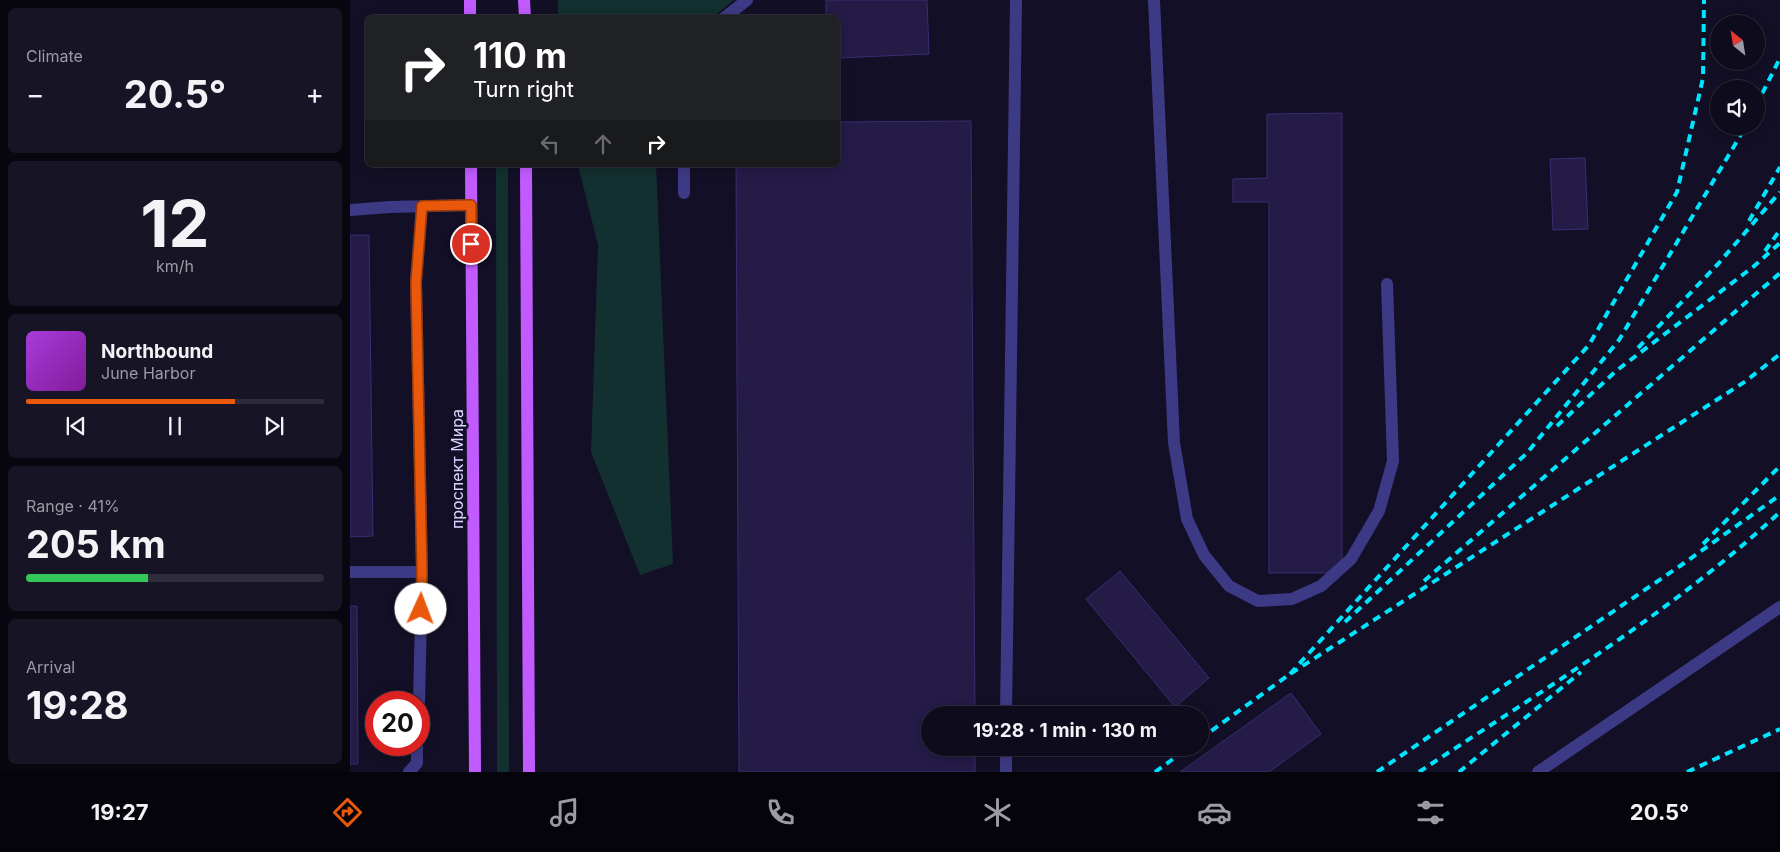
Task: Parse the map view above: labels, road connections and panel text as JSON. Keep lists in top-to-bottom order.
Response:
{
  "streets": {
    "main road": ["проспект Мира"]
  },
  "north": "top left",
  "page": {
    "tile": [
      "Climate",
      ["12", "km/h"],
      ["Range · 41%", "205 km"],
      ["Arrival", "19:28"]
    ],
    "turn": ["110 m", "Turn right"],
    "heat": ["−", "20.5°", "+"],
    "song": ["Northbound", "June Harbor"],
    "limit": "20",
    "trip": "19:28 · 1 min · 130 m",
    "tabs": ["19:27", "20.5°"]
  }
}
